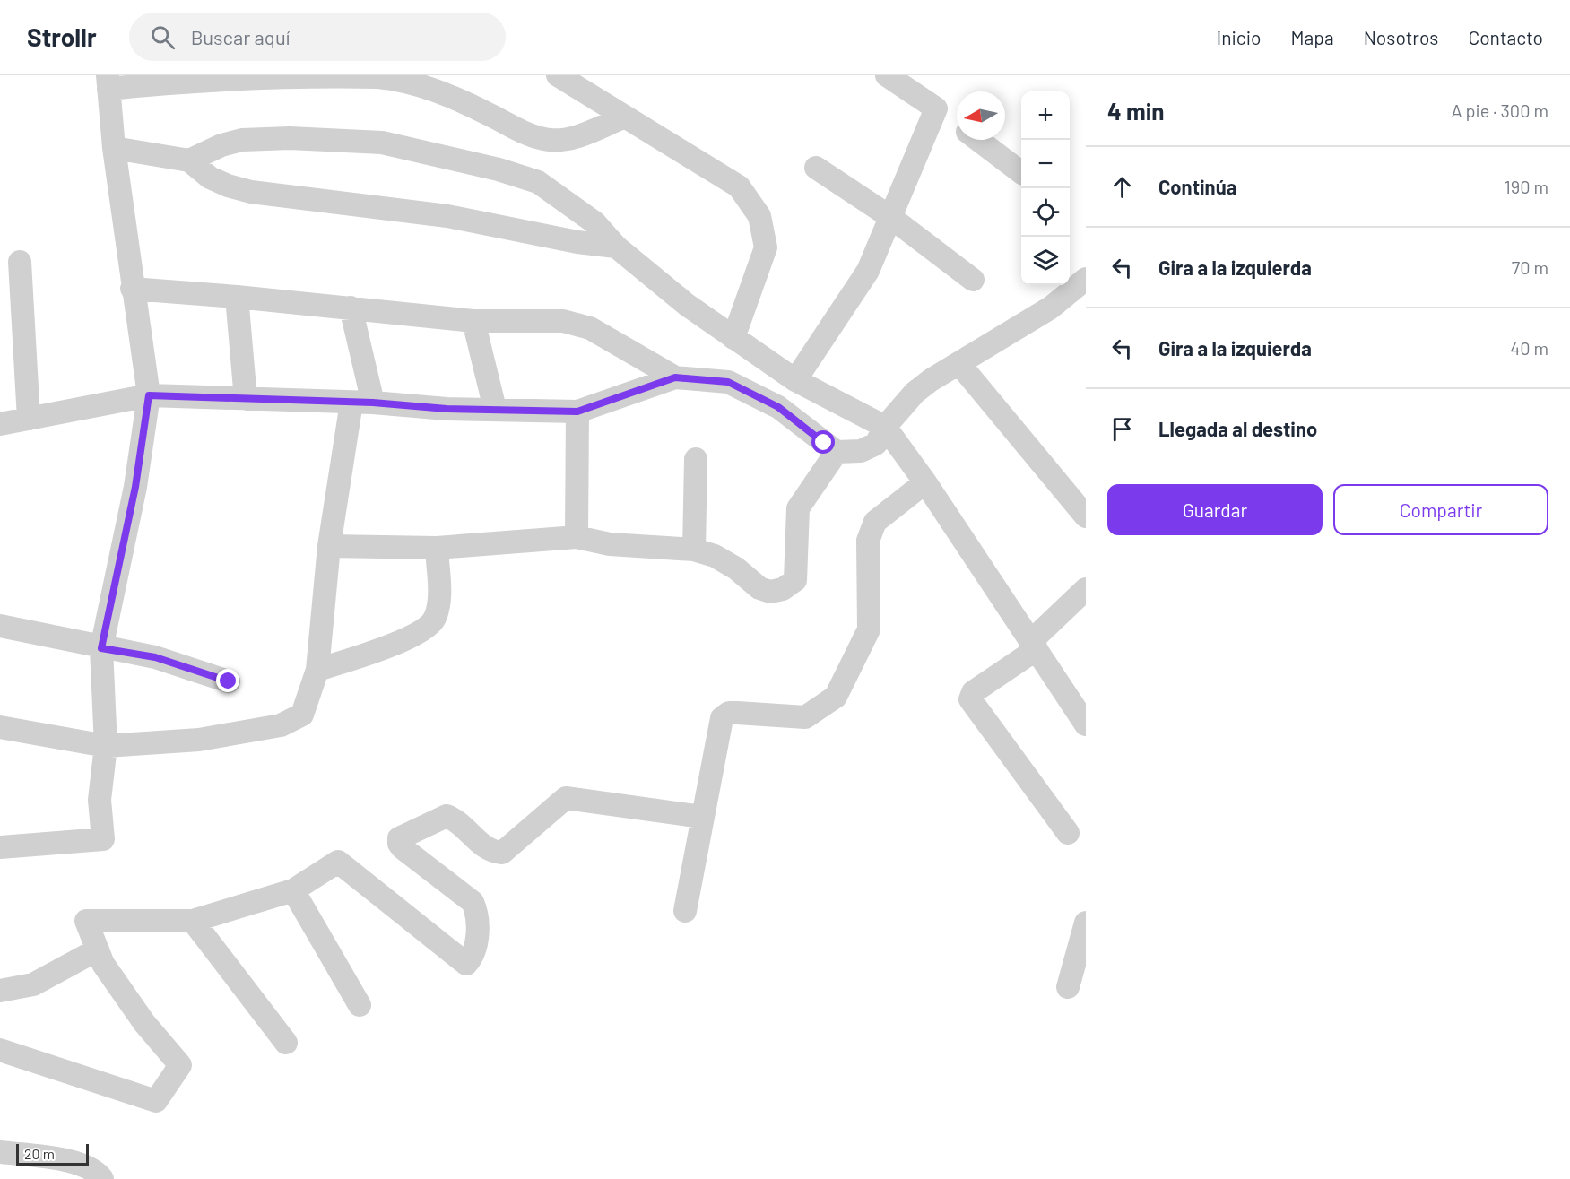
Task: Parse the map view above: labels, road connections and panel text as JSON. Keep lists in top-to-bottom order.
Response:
{
  "scale_bar": "20 m",
  "north": "left",
  "page": {
    "header": "Strollr",
    "search": "Buscar aquí",
    "nav": [
      "Inicio",
      "Mapa",
      "Nosotros",
      "Contacto"
    ],
    "heading": ["4 min", "A pie · 300 m"],
    "map_buttons": ["+", "−"],
    "list": [
      ["Continúa", "190 m"],
      ["Gira a la izquierda", "70 m"],
      ["Gira a la izquierda", "40 m"],
      "Llegada al destino"
    ],
    "buttons": ["Guardar", "Compartir"],
    "scale": "20 m"
  }
}
